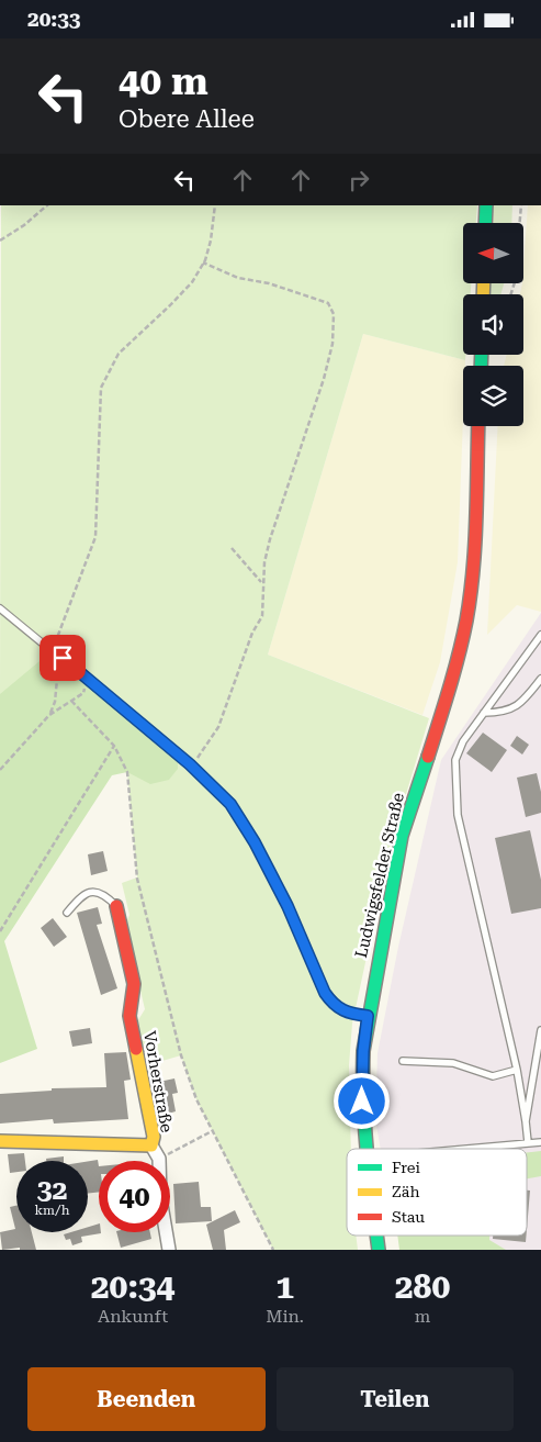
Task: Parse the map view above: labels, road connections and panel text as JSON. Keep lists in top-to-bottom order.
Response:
{
  "streets": {
    "street": ["Ludwigsfelder Straße", "Vorherstraße"]
  },
  "legend": ["Frei", "Zäh", "Stau"],
  "north": "left",
  "page": {
    "status": "20:33",
    "turn": ["40 m", "Obere Allee"],
    "speed": "32 km/h",
    "limit": "40",
    "eta": [
      "20:34",
      "Ankunft",
      "1",
      "Min.",
      "280",
      "m"
    ],
    "buttons": ["Beenden", "Teilen"]
  }
}
